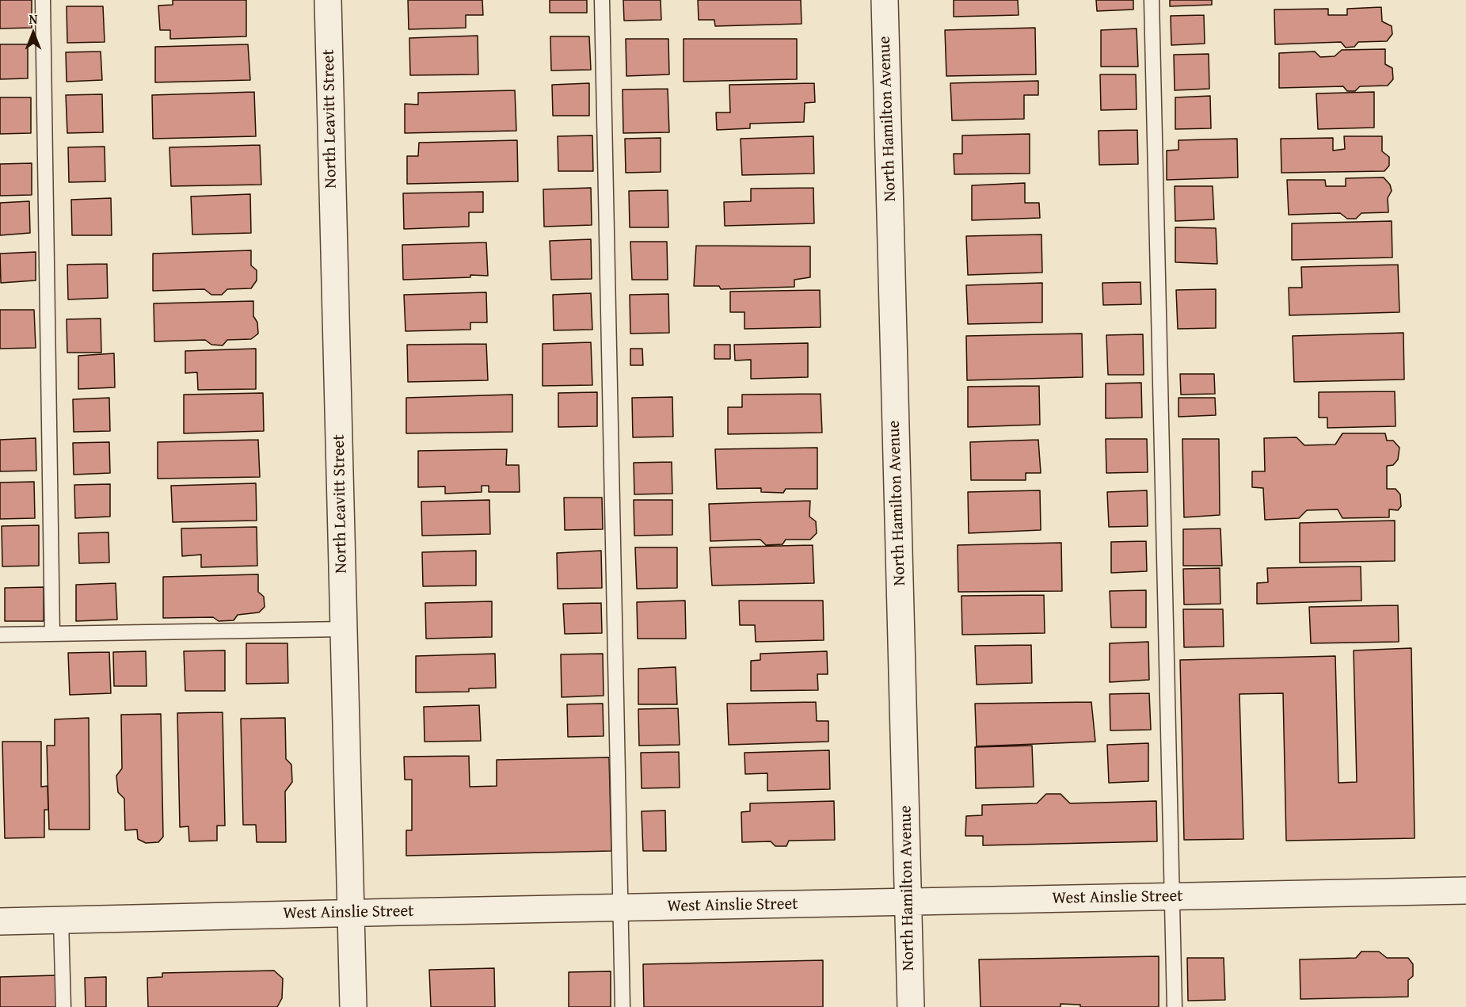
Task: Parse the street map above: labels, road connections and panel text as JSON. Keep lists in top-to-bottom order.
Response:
{
  "streets": {
    "street": ["North Leavitt Street", "North Hamilton Avenue", "West Ainslie Street"]
  },
  "crossings": [
    ["North Leavitt Street", "West Ainslie Street"],
    ["North Hamilton Avenue", "West Ainslie Street"]
  ],
  "north": "top"
}
